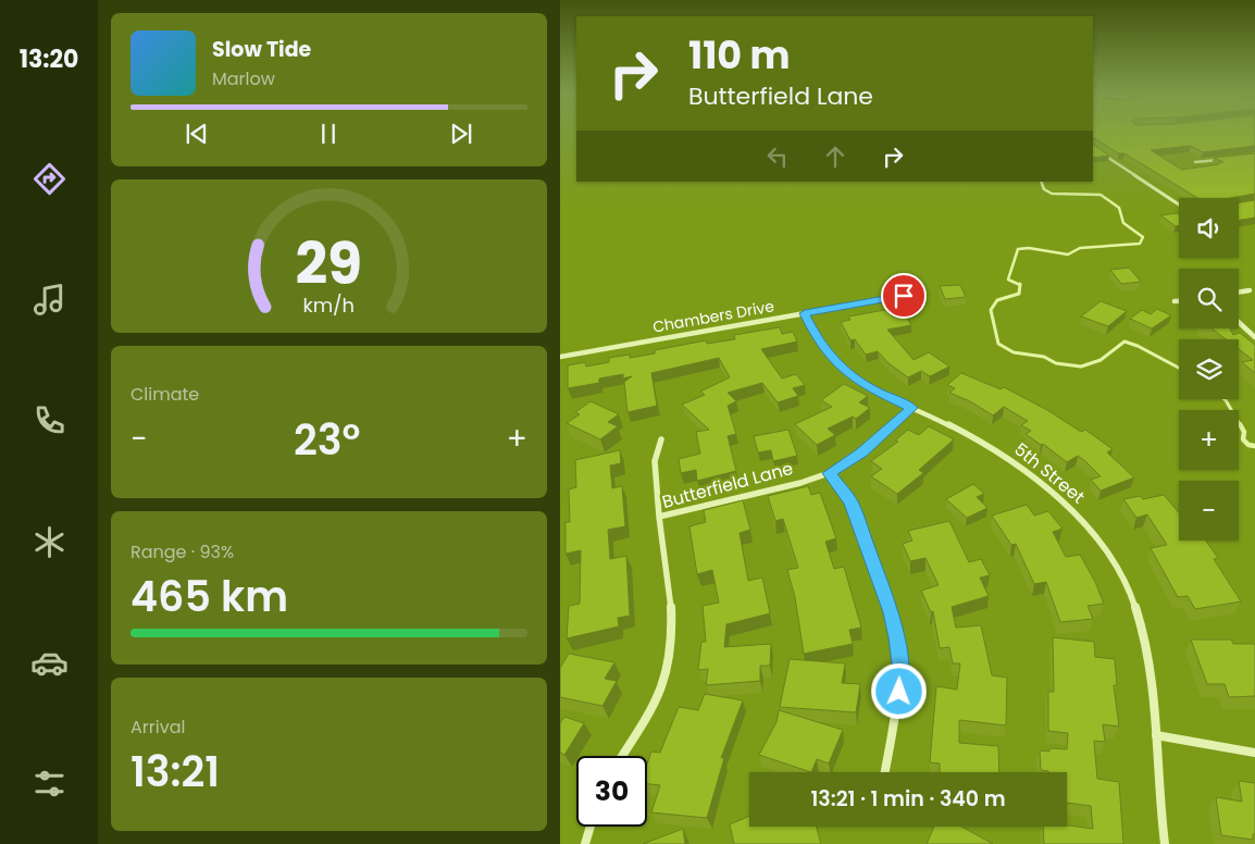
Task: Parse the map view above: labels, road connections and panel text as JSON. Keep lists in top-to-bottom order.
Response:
{
  "streets": {
    "street": ["Chambers Drive", "5th Street", "Butterfield Lane"]
  },
  "crossings": [
    ["Chambers Drive", "5th Street"],
    ["5th Street", "Butterfield Lane"]
  ],
  "page": {
    "tabs": "13:20",
    "turn": ["110 m", "Butterfield Lane"],
    "song": ["Slow Tide", "Marlow"],
    "map_buttons": ["+", "−"],
    "tile": [
      "Climate",
      ["Range · 93%", "465 km"],
      ["Arrival", "13:21"]
    ],
    "heat": ["−", "23°", "+"],
    "limit": "30",
    "trip": "13:21 · 1 min · 340 m",
    "gauge": ["29", "km/h"]
  }
}
